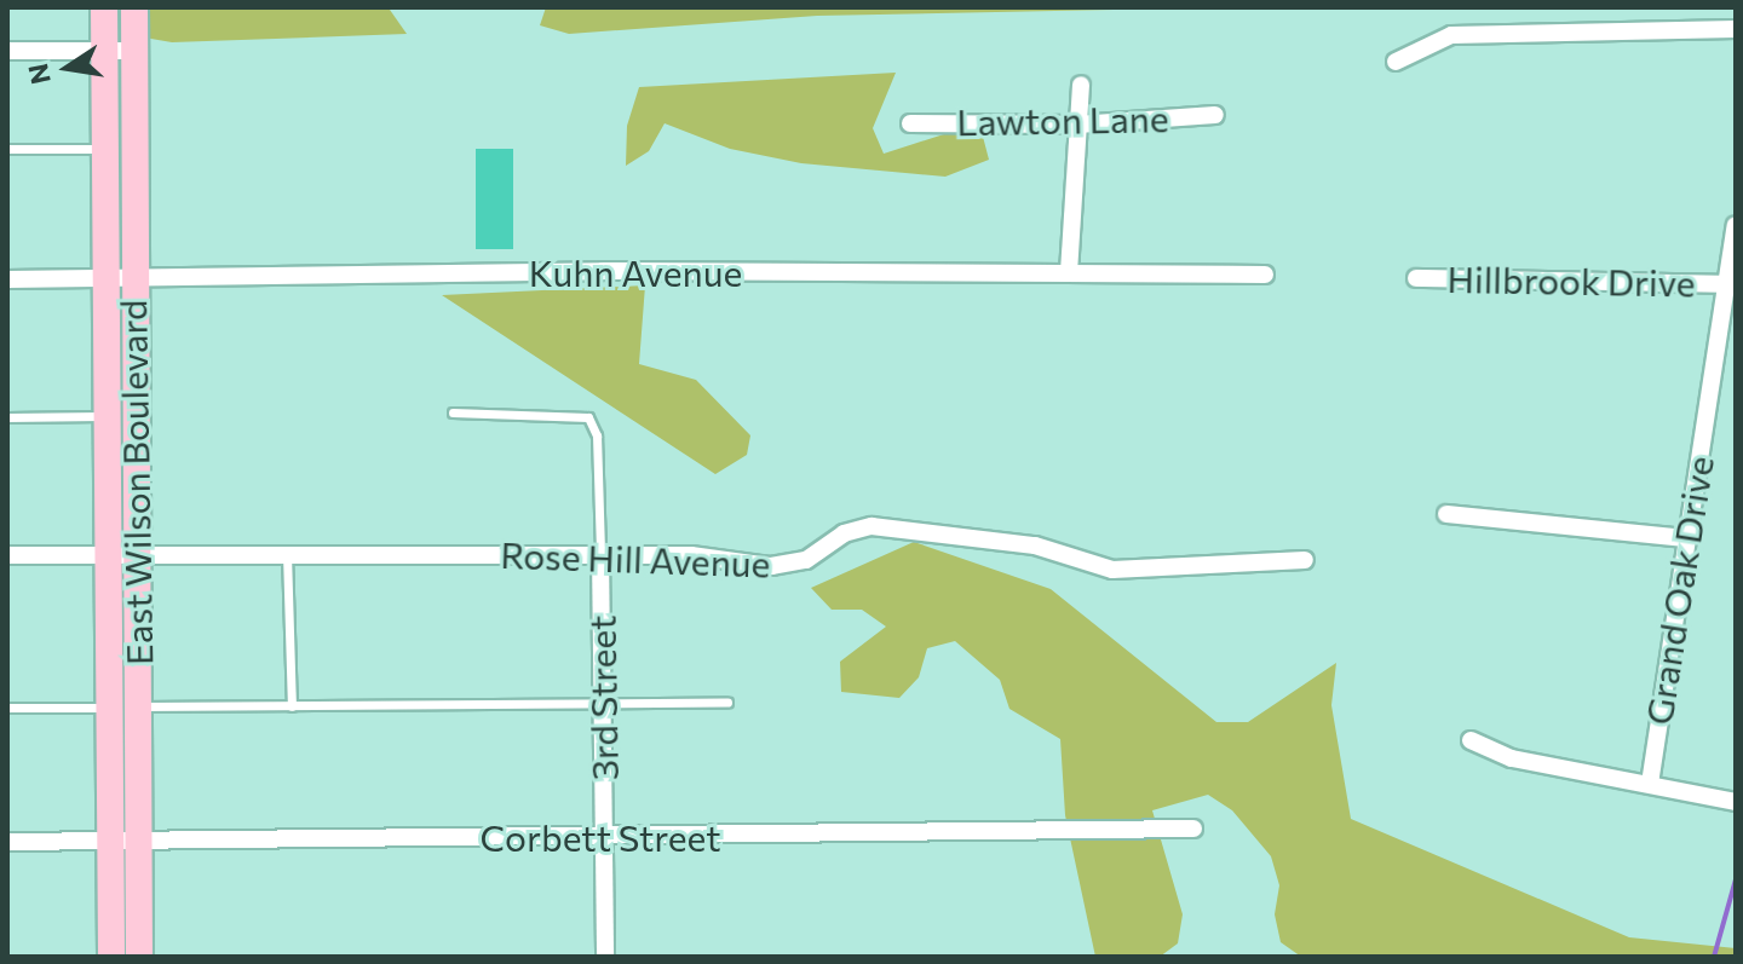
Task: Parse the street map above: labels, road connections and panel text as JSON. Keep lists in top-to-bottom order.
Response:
{
  "streets": {
    "main road": ["East Wilson Boulevard"],
    "street": [
      "Lawton Lane",
      "Kuhn Avenue",
      "Hillbrook Drive",
      "Rose Hill Avenue",
      "Grand Oak Drive",
      "3rd Street",
      "Corbett Street"
    ]
  },
  "crossings": [
    ["Kuhn Avenue", "East Wilson Boulevard"],
    ["Hillbrook Drive", "Grand Oak Drive"],
    ["East Wilson Boulevard", "Rose Hill Avenue"],
    ["East Wilson Boulevard", "Corbett Street"],
    ["Rose Hill Avenue", "3rd Street"],
    ["3rd Street", "Corbett Street"]
  ],
  "north": "left"
}
